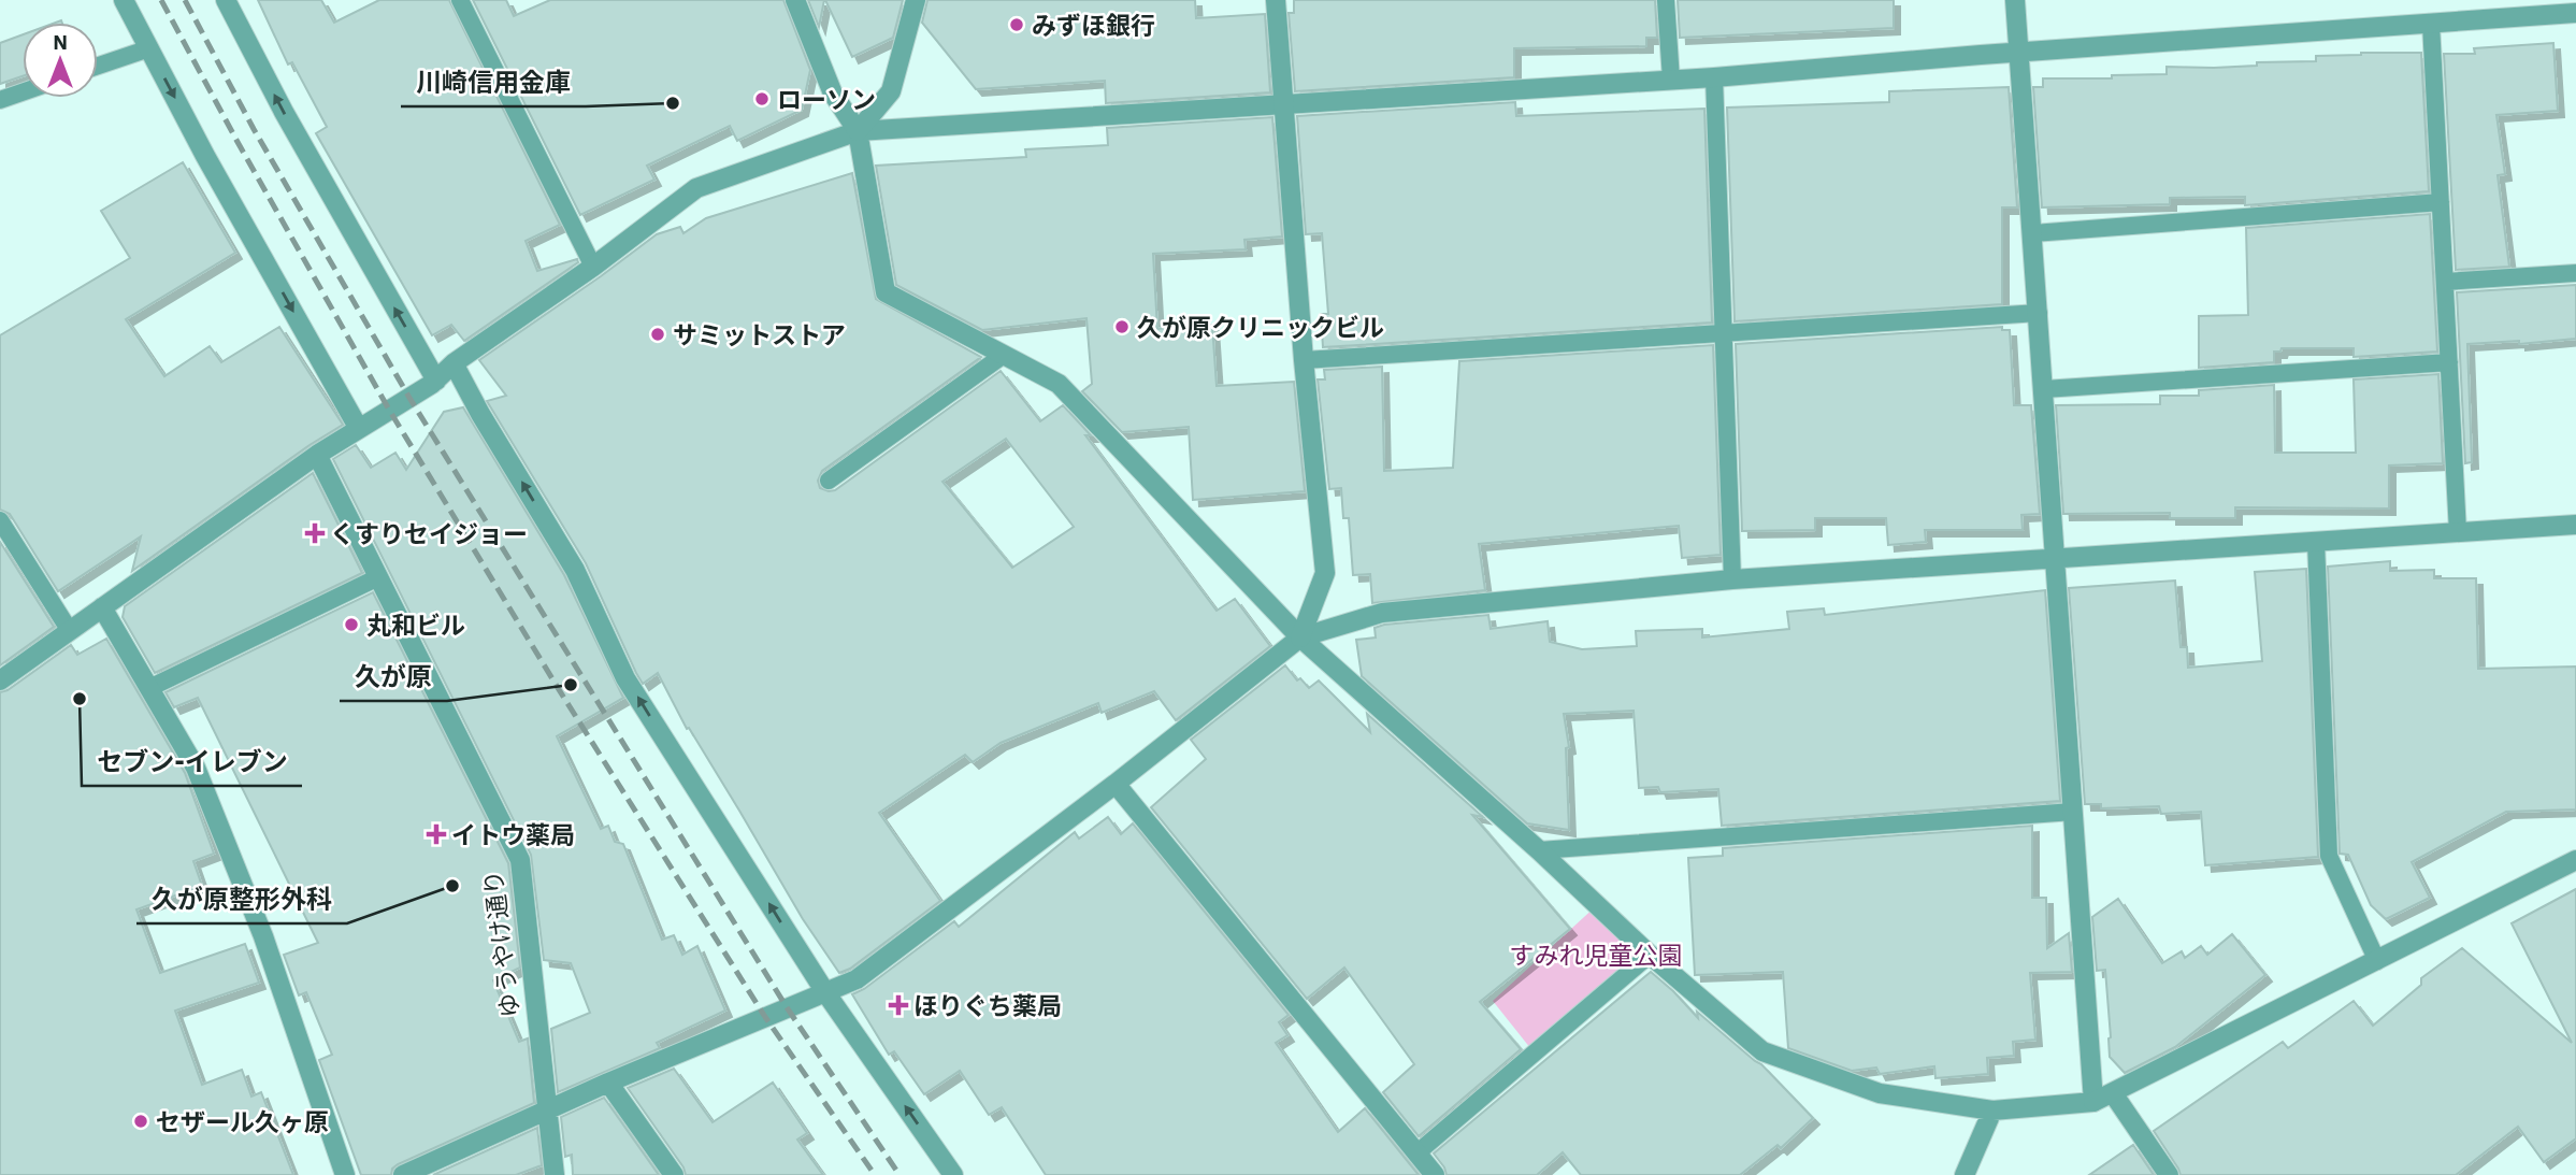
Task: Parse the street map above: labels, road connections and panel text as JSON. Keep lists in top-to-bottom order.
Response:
{
  "streets": {
    "street": ["ゆうやけ通り"]
  },
  "parks": ["すみれ児童公園"],
  "places": {
    "other": [
      "みずほ銀行",
      "ローソン",
      "川崎信用金庫",
      "久が原クリニックビル",
      "サミットストア",
      "丸和ビル",
      "久が原",
      "セブン-イレブン",
      "久が原整形外科",
      "セザール久ヶ原"
    ],
    "health": ["くすりセイジョー", "イトウ薬局", "ほりぐち薬局"]
  },
  "north": "top"
}
